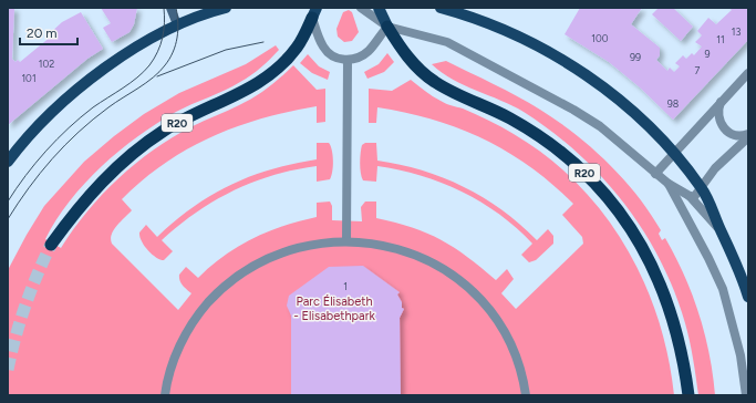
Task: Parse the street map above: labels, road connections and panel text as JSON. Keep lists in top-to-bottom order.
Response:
{
  "streets": {
    "highway": ["R20"]
  },
  "parks": ["Parc Élisabeth - Elisabethpark"],
  "house_numbers": [
    "13",
    "100",
    "11",
    "9",
    "99",
    "102",
    "7",
    "101",
    "98",
    "1"
  ],
  "scale_bar": "20 m"
}
